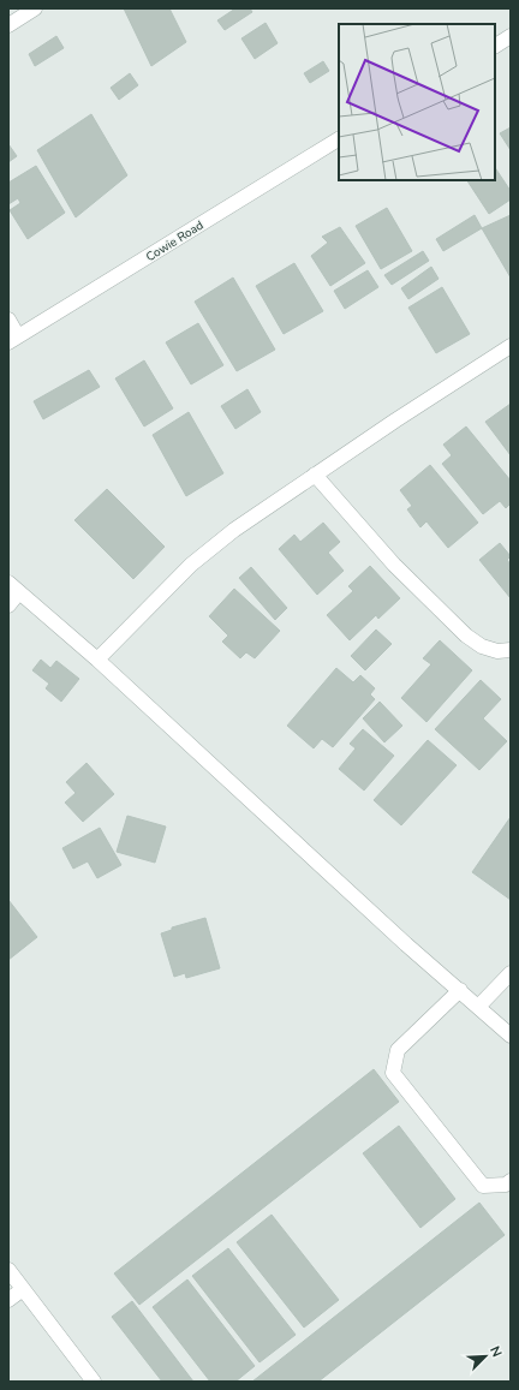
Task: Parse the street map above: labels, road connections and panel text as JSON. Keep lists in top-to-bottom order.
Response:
{
  "streets": {
    "street": ["Cowie Road"]
  },
  "north": "top right"
}
